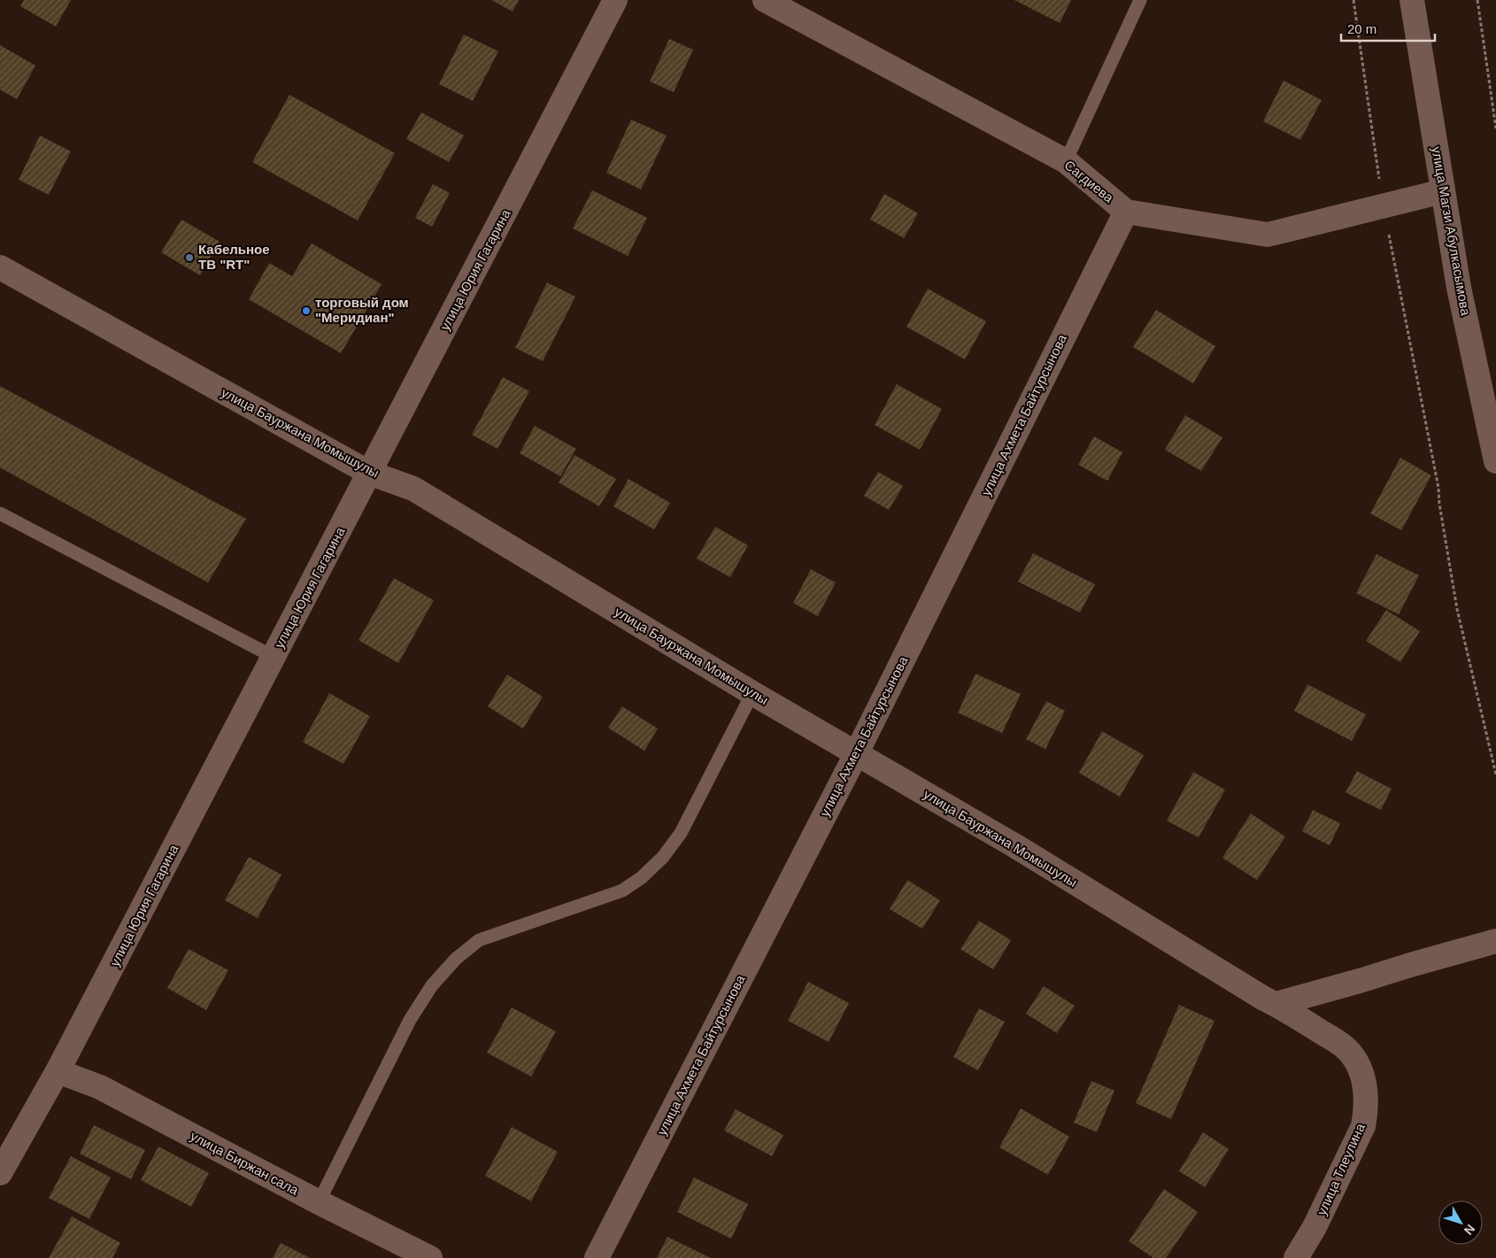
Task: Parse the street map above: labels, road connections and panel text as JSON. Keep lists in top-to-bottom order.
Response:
{
  "streets": {
    "street": [
      "Сагдиева",
      "улица Магзи Абулкасымова",
      "улица Юрия Гагарина",
      "улица Ахмета Байтурсынова",
      "улица Бауржана Момышулы",
      "улица Биржан сала",
      "улица Тлеулина"
    ]
  },
  "crossings": [
    ["Сагдиева", "улица Магзи Абулкасымова"],
    ["Сагдиева", "улица Ахмета Байтурсынова"],
    ["улица Юрия Гагарина", "улица Бауржана Момышулы"],
    ["улица Юрия Гагарина", "улица Биржан сала"],
    ["улица Ахмета Байтурсынова", "улица Бауржана Момышулы"],
    ["улица Бауржана Момышулы", "улица Тлеулина"]
  ],
  "places": ["Кабельное ТВ \"RT\"", "торговый дом \"Меридиан\""],
  "scale_bar": "20 m",
  "north": "bottom right"
}
